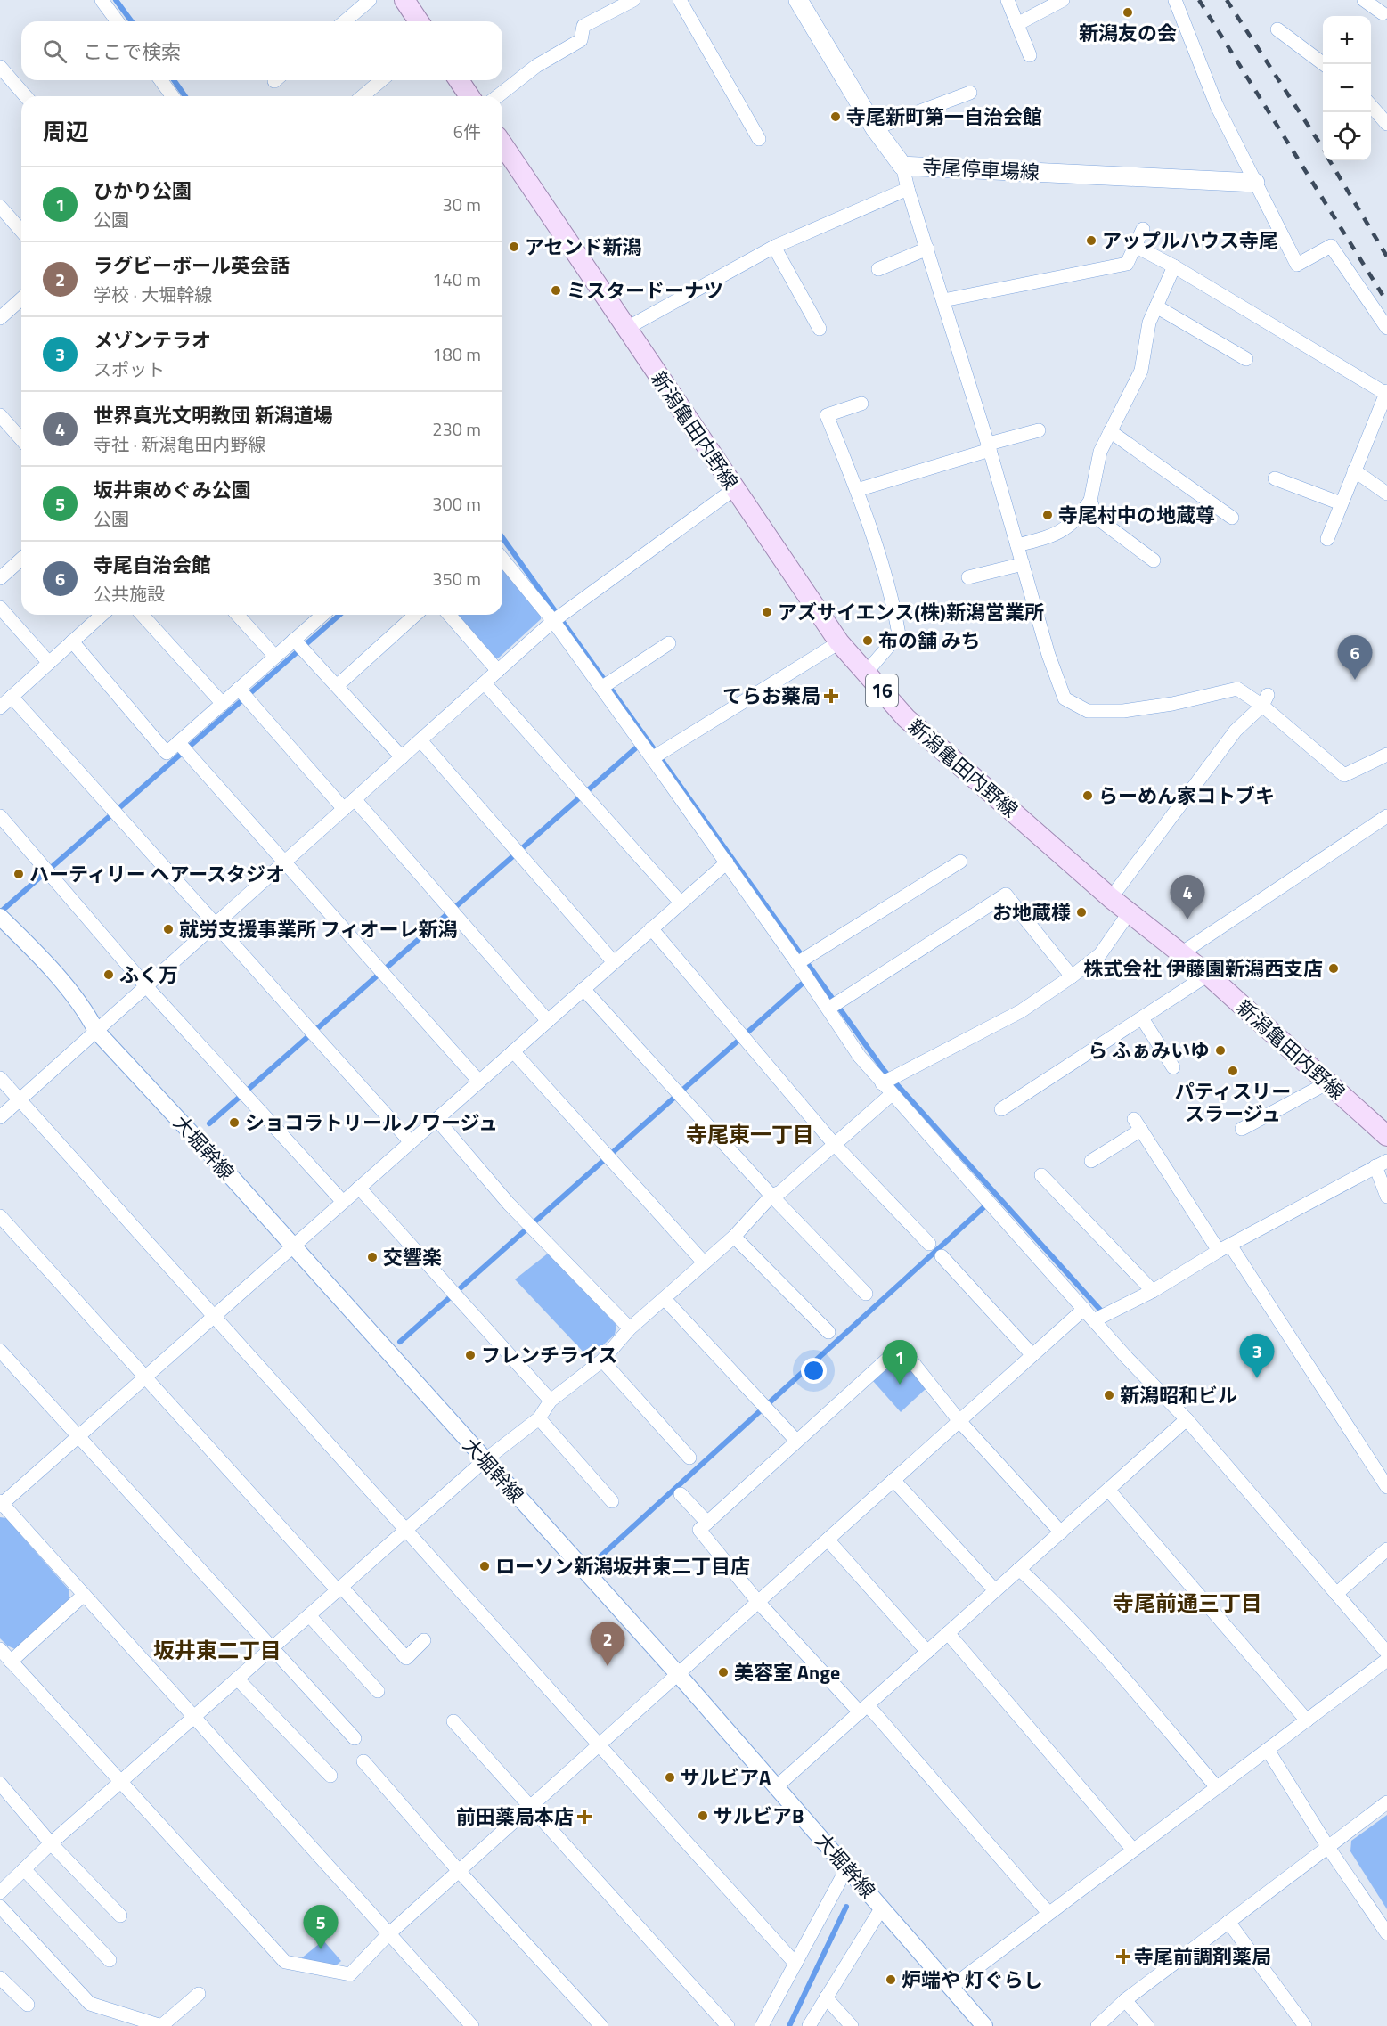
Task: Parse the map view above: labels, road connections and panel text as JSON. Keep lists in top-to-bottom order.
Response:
{
  "streets": {
    "main road": ["寺尾停車場線", "新潟亀田内野線", "16"],
    "street": ["大堀幹線"]
  },
  "districts": ["寺尾東一丁目", "寺尾前通三丁目", "坂井東二丁目"],
  "places": {
    "other": [
      "新潟友の会",
      "寺尾新町第一自治会館",
      "アップルハウス寺尾",
      "アセンド新潟",
      "ミスタードーナツ",
      "寺尾村中の地蔵尊",
      "アズサイエンス(株)新潟営業所",
      "布の舗 みち",
      "らーめん家コトブキ",
      "ハーティリー ヘアースタジオ",
      "お地蔵様",
      "就労支援事業所 フィオーレ新潟",
      "株式会社 伊藤園新潟西支店",
      "ふく万",
      "ら ふぁみいゆ",
      "パティスリー スラージュ",
      "ショコラトリールノワージュ",
      "交響楽",
      "フレンチライス",
      "新潟昭和ビル",
      "ローソン新潟坂井東二丁目店",
      "美容室 Ange",
      "サルビアA",
      "サルビアB",
      "炉端や 灯ぐらし"
    ],
    "health": ["てらお薬局", "前田薬局本店", "寺尾前調剤薬局"]
  },
  "page": {
    "map_buttons": ["+", "−"],
    "search": "ここで検索",
    "heading": ["周辺", "6件"],
    "list": [
      {
        "mark": "1",
        "name": "ひかり公園",
        "note": "公園",
        "value": "30 m"
      },
      {
        "mark": "2",
        "name": "ラグビーボール英会話",
        "note": "学校 · 大堀幹線",
        "value": "140 m"
      },
      {
        "mark": "3",
        "name": "メゾンテラオ",
        "note": "スポット",
        "value": "180 m"
      },
      {
        "mark": "4",
        "name": "世界真光文明教団 新潟道場",
        "note": "寺社 · 新潟亀田内野線",
        "value": "230 m"
      },
      {
        "mark": "5",
        "name": "坂井東めぐみ公園",
        "note": "公園",
        "value": "300 m"
      },
      {
        "mark": "6",
        "name": "寺尾自治会館",
        "note": "公共施設",
        "value": "350 m"
      }
    ],
    "pins": [
      "6",
      "4",
      "3",
      "1",
      "2",
      "5"
    ]
  }
}
